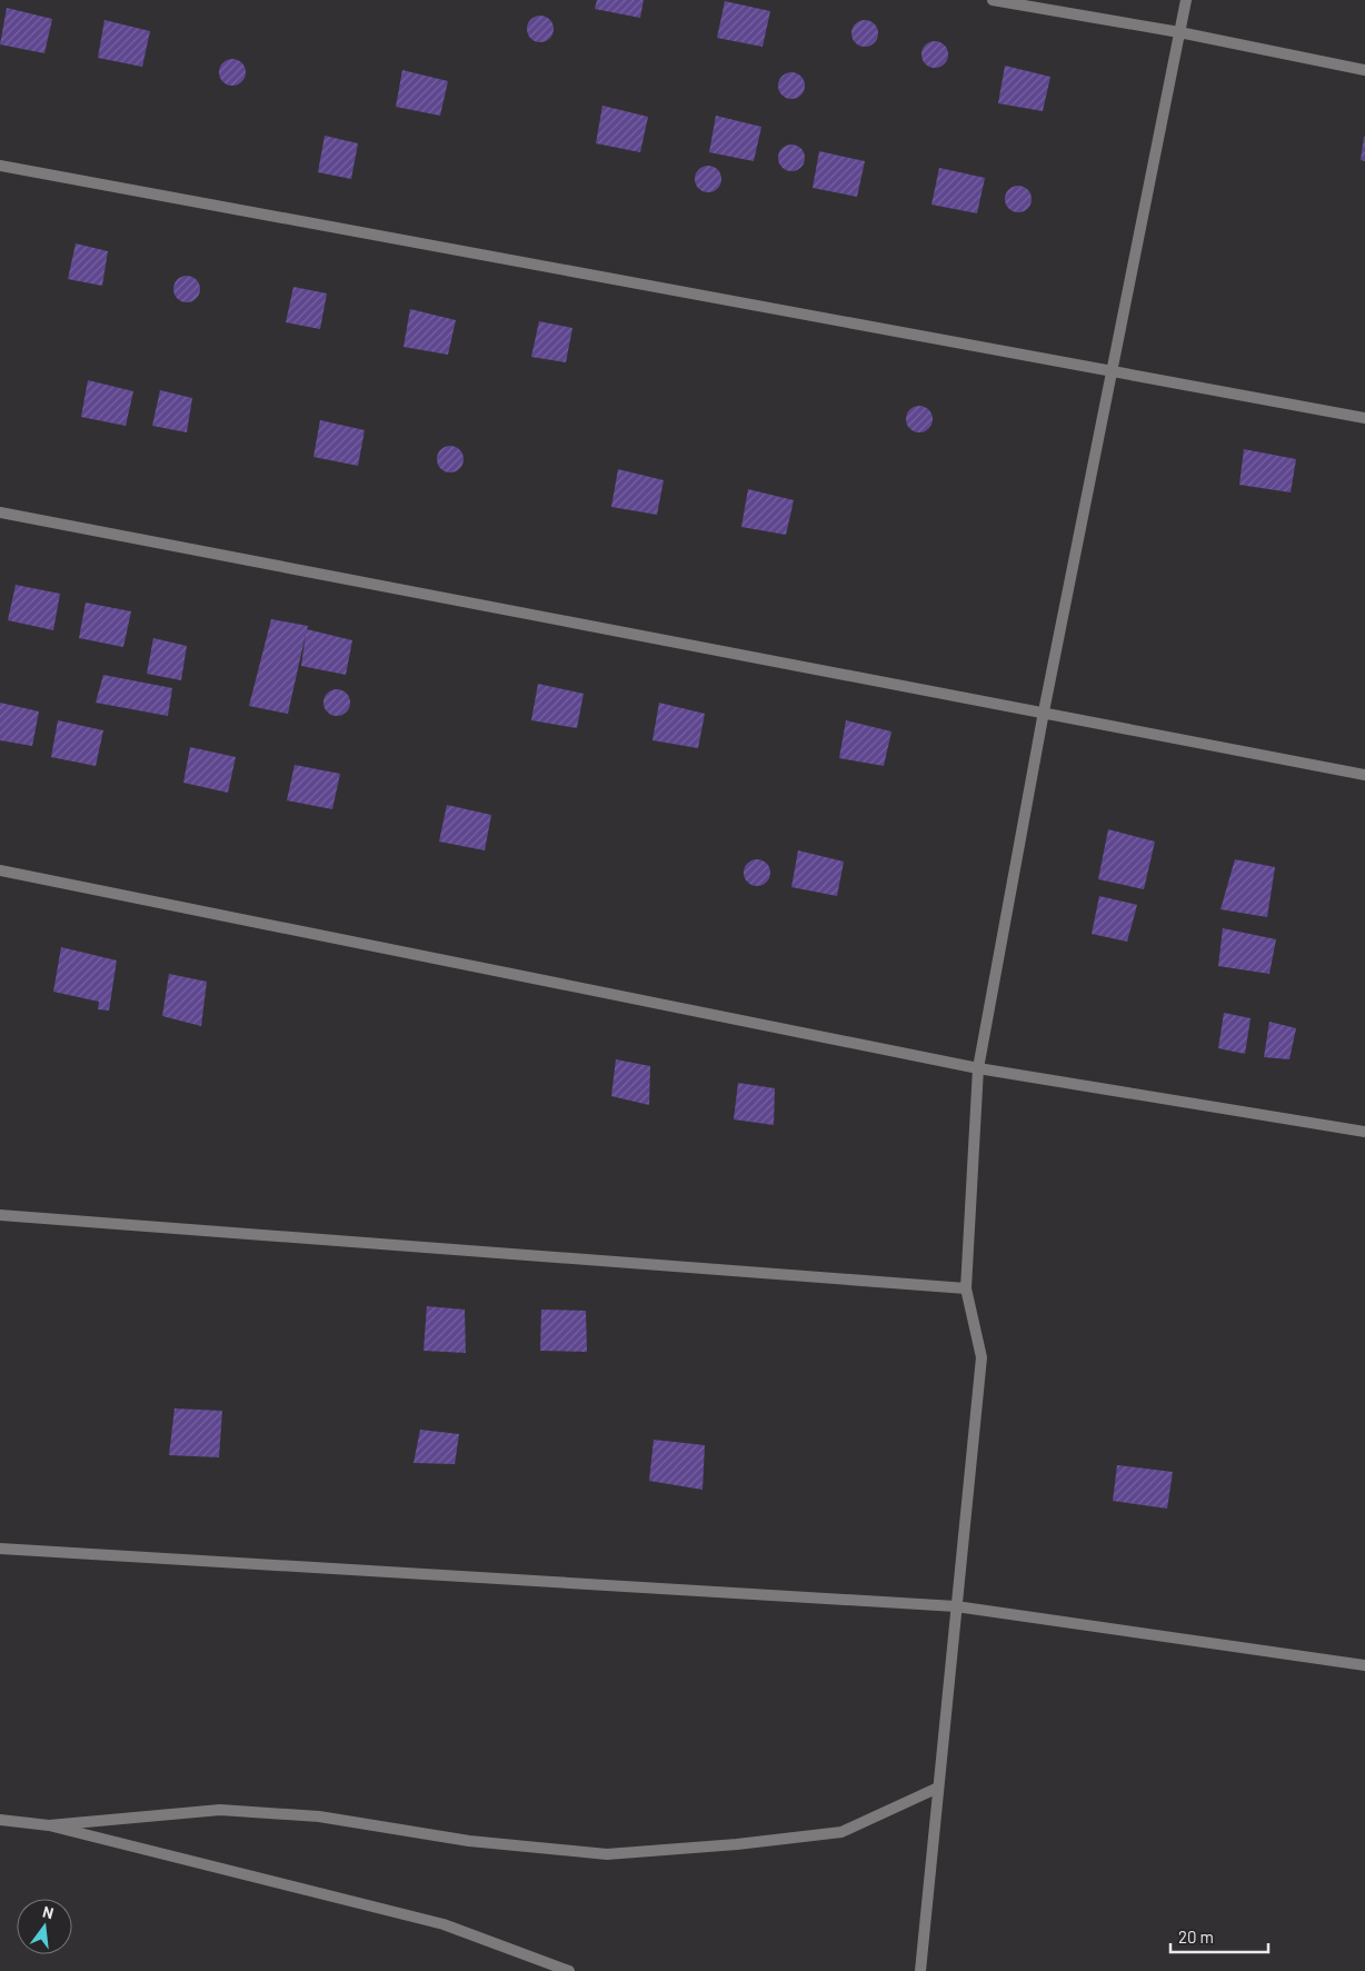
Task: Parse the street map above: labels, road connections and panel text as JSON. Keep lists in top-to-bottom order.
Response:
{
  "scale_bar": "20 m",
  "north": "top"
}
